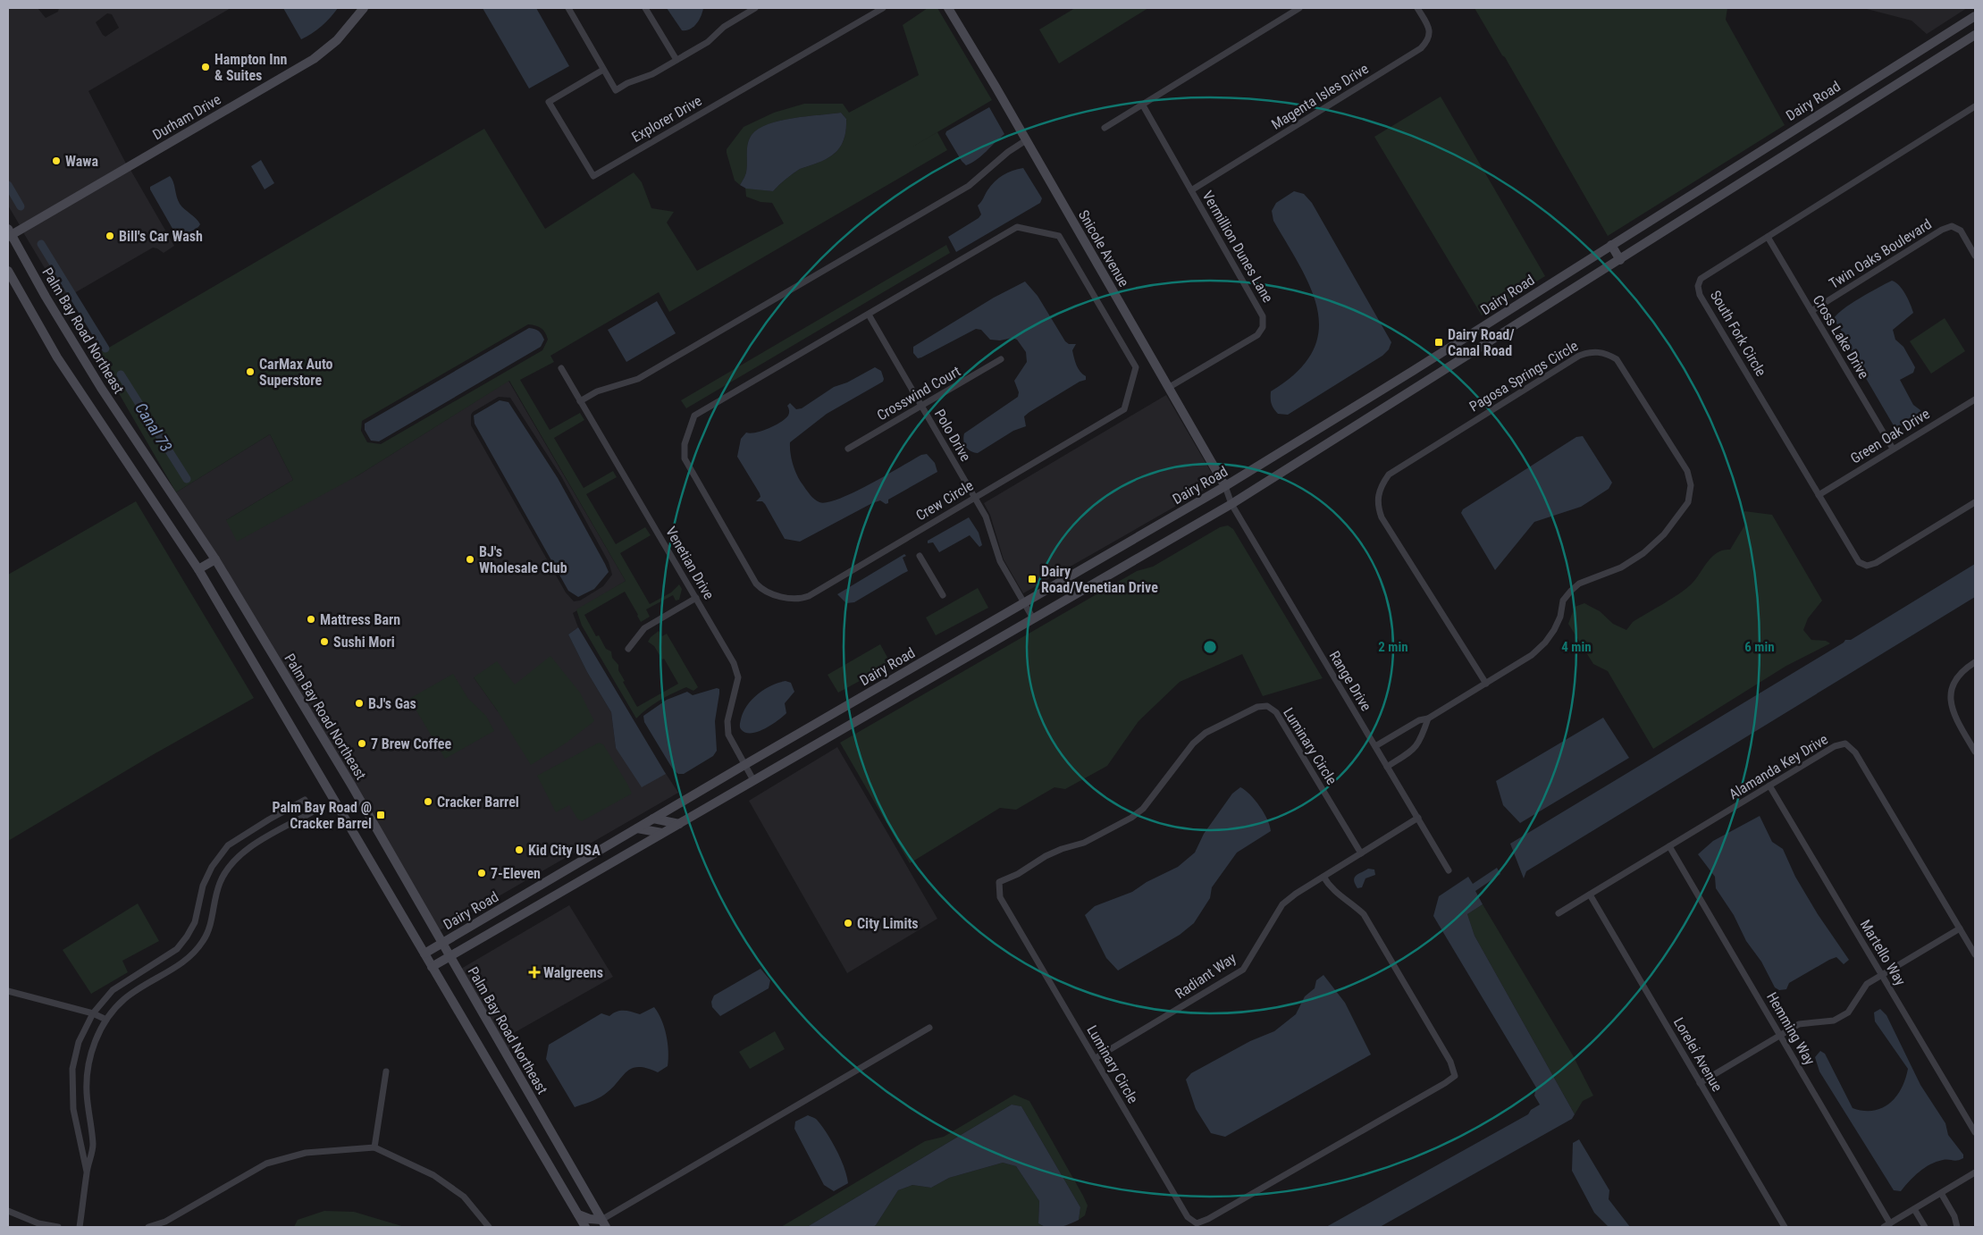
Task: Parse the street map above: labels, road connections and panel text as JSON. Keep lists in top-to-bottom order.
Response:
{
  "streets": {
    "street": [
      "Magenta Isles Drive",
      "Dairy Road",
      "Durham Drive",
      "Explorer Drive",
      "Vermillion Dunes Lane",
      "Snicole Avenue",
      "Twin Oaks Boulevard",
      "Palm Bay Road Northeast",
      "South Fork Circle",
      "Cross Lake Drive",
      "Pagosa Springs Circle",
      "Crosswind Court",
      "Polo Drive",
      "Green Oak Drive",
      "Crew Circle",
      "Venetian Drive",
      "Range Drive",
      "Luminary Circle",
      "Alamanda Key Drive",
      "Martello Way",
      "Radiant Way",
      "Hemming Way",
      "Lorelei Avenue"
    ]
  },
  "crossings": [
    ["Magenta Isles Drive", "Vermillion Dunes Lane"],
    ["Dairy Road", "Snicole Avenue"],
    ["Dairy Road", "Palm Bay Road Northeast"],
    ["Dairy Road", "Polo Drive"],
    ["Dairy Road", "Venetian Drive"],
    ["Dairy Road", "Range Drive"],
    ["Durham Drive", "Palm Bay Road Northeast"],
    ["Vermillion Dunes Lane", "Snicole Avenue"],
    ["Snicole Avenue", "Range Drive"],
    ["Twin Oaks Boulevard", "Cross Lake Drive"],
    ["South Fork Circle", "Cross Lake Drive"],
    ["South Fork Circle", "Green Oak Drive"],
    ["Cross Lake Drive", "Green Oak Drive"],
    ["Pagosa Springs Circle", "Range Drive"],
    ["Crosswind Court", "Polo Drive"],
    ["Polo Drive", "Crew Circle"],
    ["Range Drive", "Radiant Way"],
    ["Luminary Circle", "Radiant Way"],
    ["Alamanda Key Drive", "Martello Way"],
    ["Alamanda Key Drive", "Hemming Way"],
    ["Alamanda Key Drive", "Lorelei Avenue"]
  ],
  "water": ["Canal 73"],
  "places": {
    "other": [
      "Hampton Inn & Suites",
      "Wawa",
      "Bill's Car Wash",
      "CarMax Auto Superstore",
      "BJ's Wholesale Club",
      "Mattress Barn",
      "Sushi Mori",
      "BJ's Gas",
      "7 Brew Coffee",
      "Cracker Barrel",
      "Kid City USA",
      "7-Eleven",
      "City Limits"
    ],
    "transit": ["Dairy Road/ Canal Road", "Dairy Road/Venetian Drive", "Palm Bay Road @ Cracker Barrel"],
    "health": ["Walgreens"]
  },
  "rings": ["2 min", "4 min", "6 min"]
}
